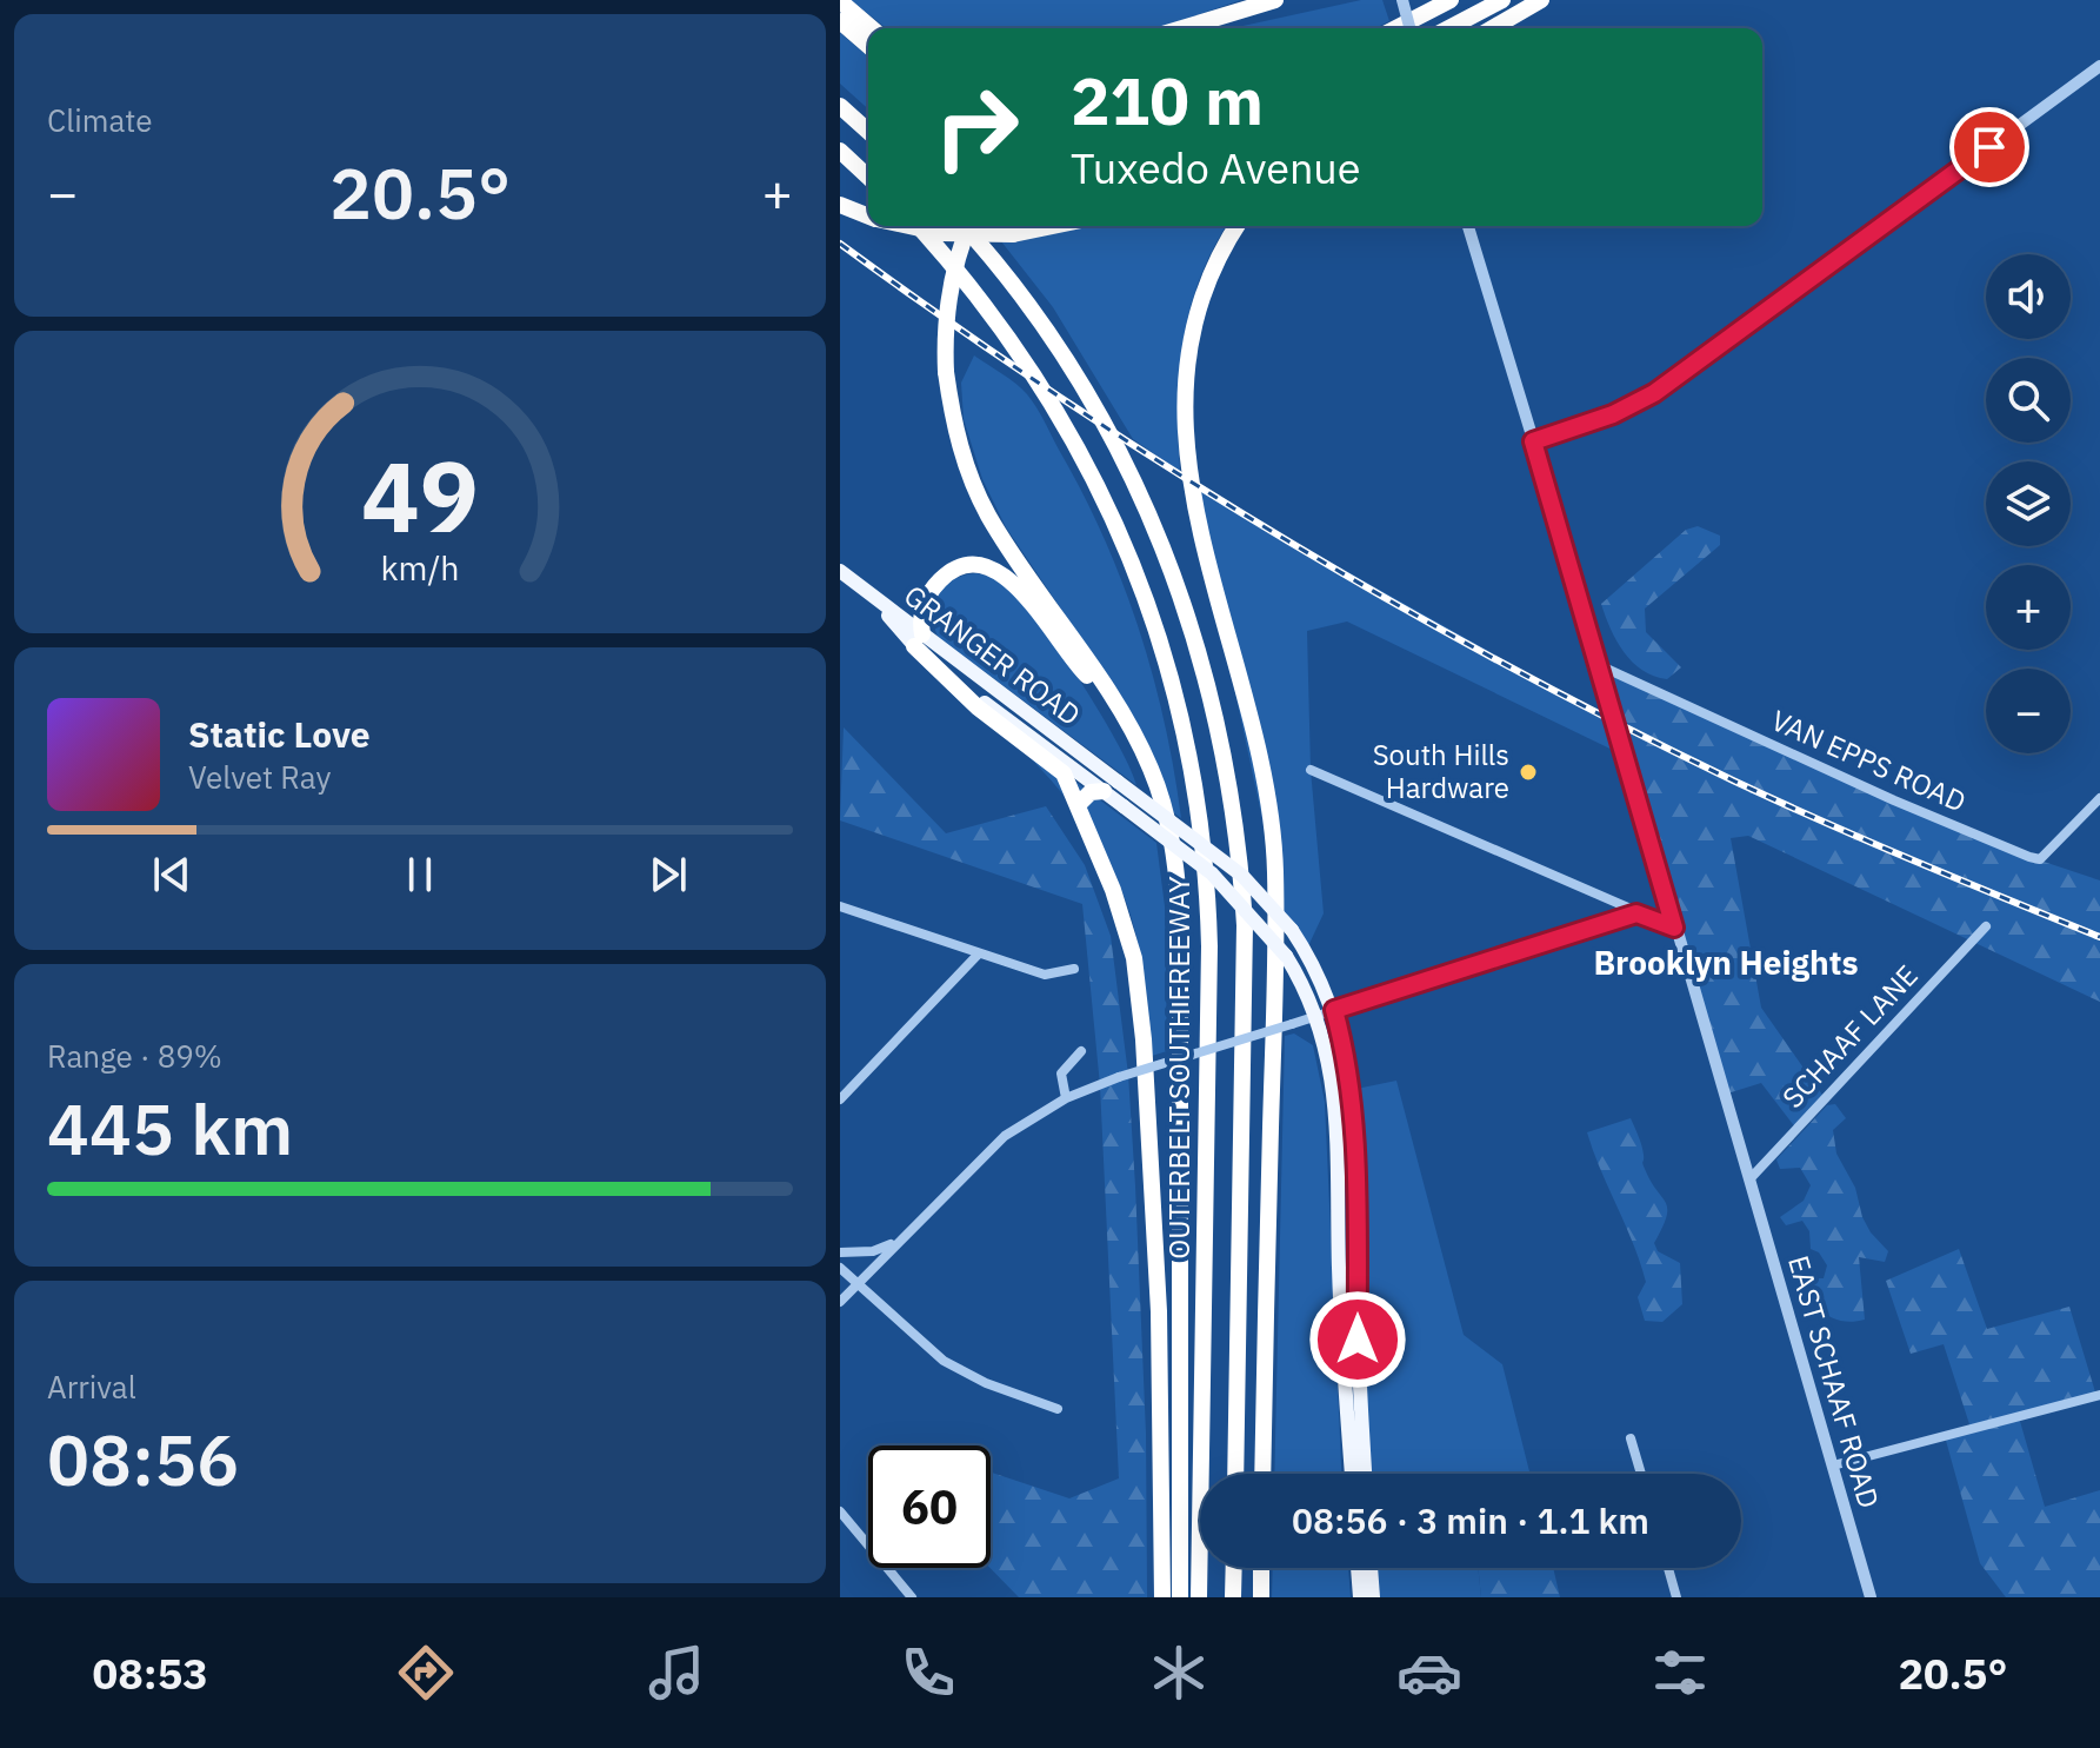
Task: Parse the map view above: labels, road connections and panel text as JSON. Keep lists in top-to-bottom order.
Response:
{
  "streets": {
    "highway": ["OUTERBELT SOUTH FREEWAY"],
    "main road": ["GRANGER ROAD"],
    "street": ["VAN EPPS ROAD", "SCHAAF LANE", "EAST SCHAAF ROAD"]
  },
  "crossings": [
    ["VAN EPPS ROAD", "EAST SCHAAF ROAD"],
    ["SCHAAF LANE", "EAST SCHAAF ROAD"]
  ],
  "districts": ["Brooklyn Heights"],
  "places": ["South Hills Hardware"],
  "page": {
    "tile": [
      "Climate",
      ["Range · 89%", "445 km"],
      ["Arrival", "08:56"]
    ],
    "turn": ["210 m", "Tuxedo Avenue"],
    "heat": ["−", "20.5°", "+"],
    "map_buttons": ["+", "−"],
    "song": ["Static Love", "Velvet Ray"],
    "limit": "60",
    "trip": "08:56 · 3 min · 1.1 km",
    "tabs": ["08:53", "20.5°"],
    "gauge": ["49", "km/h"]
  }
}
